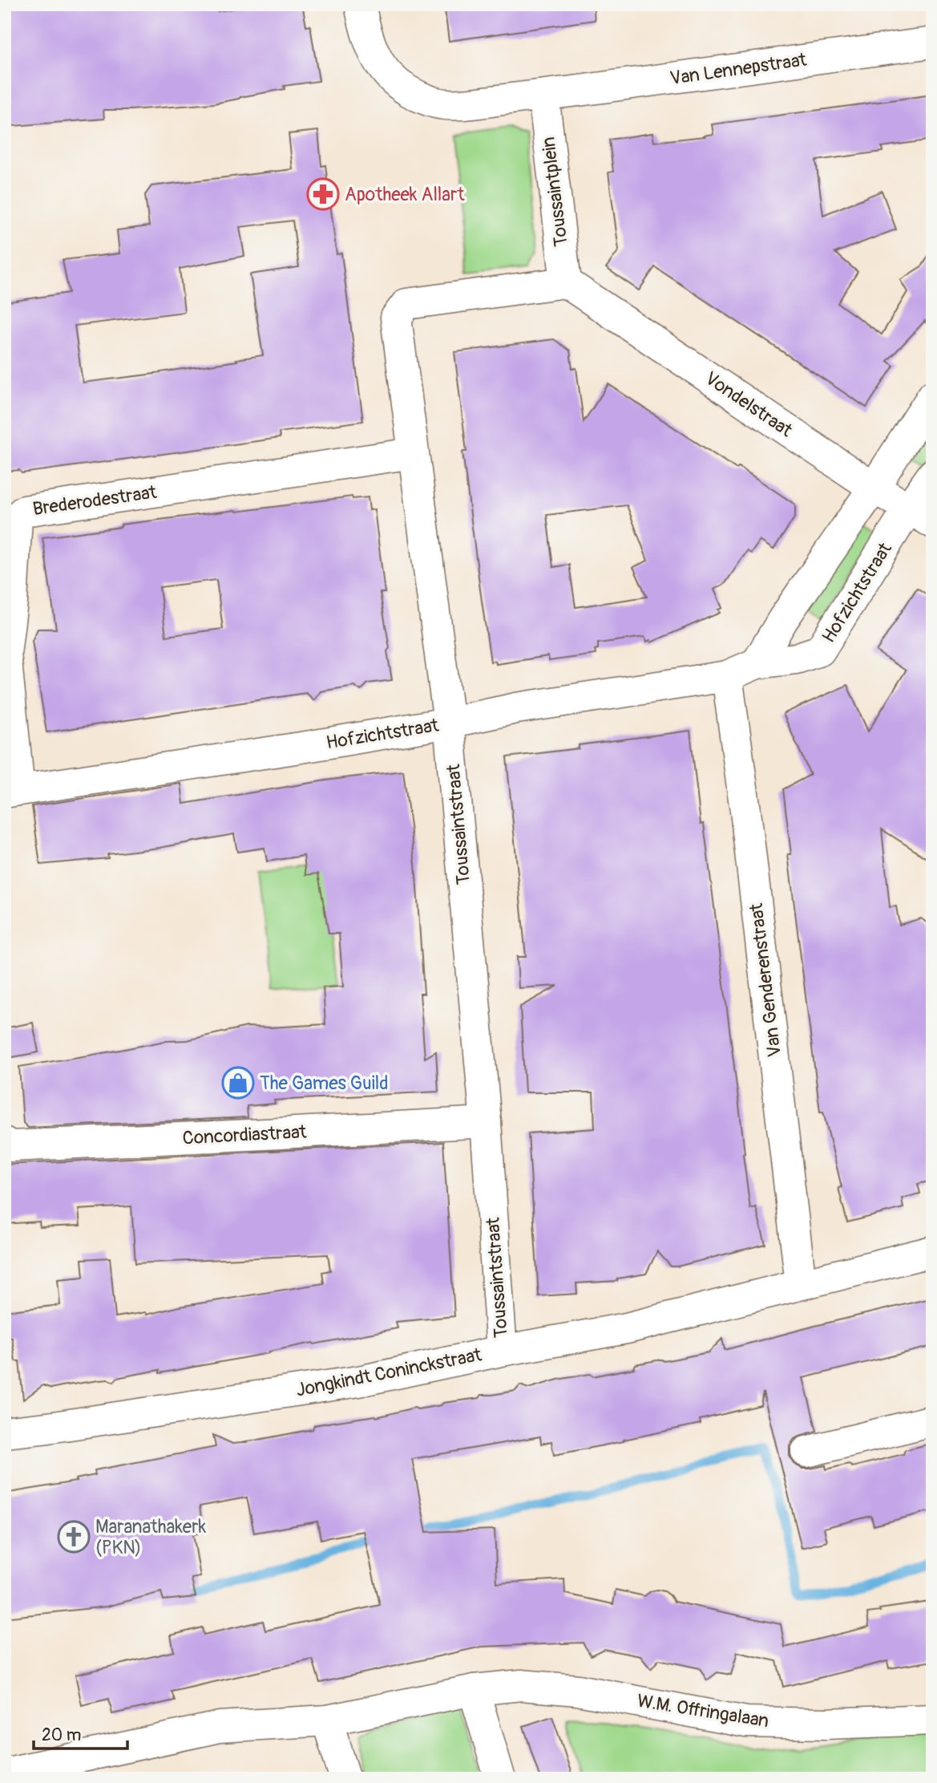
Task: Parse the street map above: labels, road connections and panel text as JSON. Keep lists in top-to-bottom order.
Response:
{
  "streets": {
    "street": [
      "Van Lennepstraat",
      "Toussaintplein",
      "Vondelstraat",
      "Brederodestraat",
      "Hofzichtstraat",
      "Toussaintstraat",
      "Van Genderenstraat",
      "Concordiastraat",
      "Jongkindt Coninckstraat",
      "W.M. Offringalaan"
    ]
  },
  "crossings": [
    ["Van Lennepstraat", "Toussaintplein"],
    ["Toussaintplein", "Vondelstraat"],
    ["Toussaintplein", "Toussaintstraat"],
    ["Vondelstraat", "Hofzichtstraat"],
    ["Vondelstraat", "Toussaintstraat"],
    ["Brederodestraat", "Hofzichtstraat"],
    ["Brederodestraat", "Toussaintstraat"],
    ["Hofzichtstraat", "Toussaintstraat"],
    ["Hofzichtstraat", "Van Genderenstraat"],
    ["Toussaintstraat", "Concordiastraat"],
    ["Toussaintstraat", "Jongkindt Coninckstraat"],
    ["Van Genderenstraat", "Jongkindt Coninckstraat"]
  ],
  "places": {
    "pharmacy": ["Apotheek Allart"],
    "shop": ["The Games Guild"],
    "church": ["Maranathakerk (PKN)"]
  },
  "scale_bar": "20 m"
}
